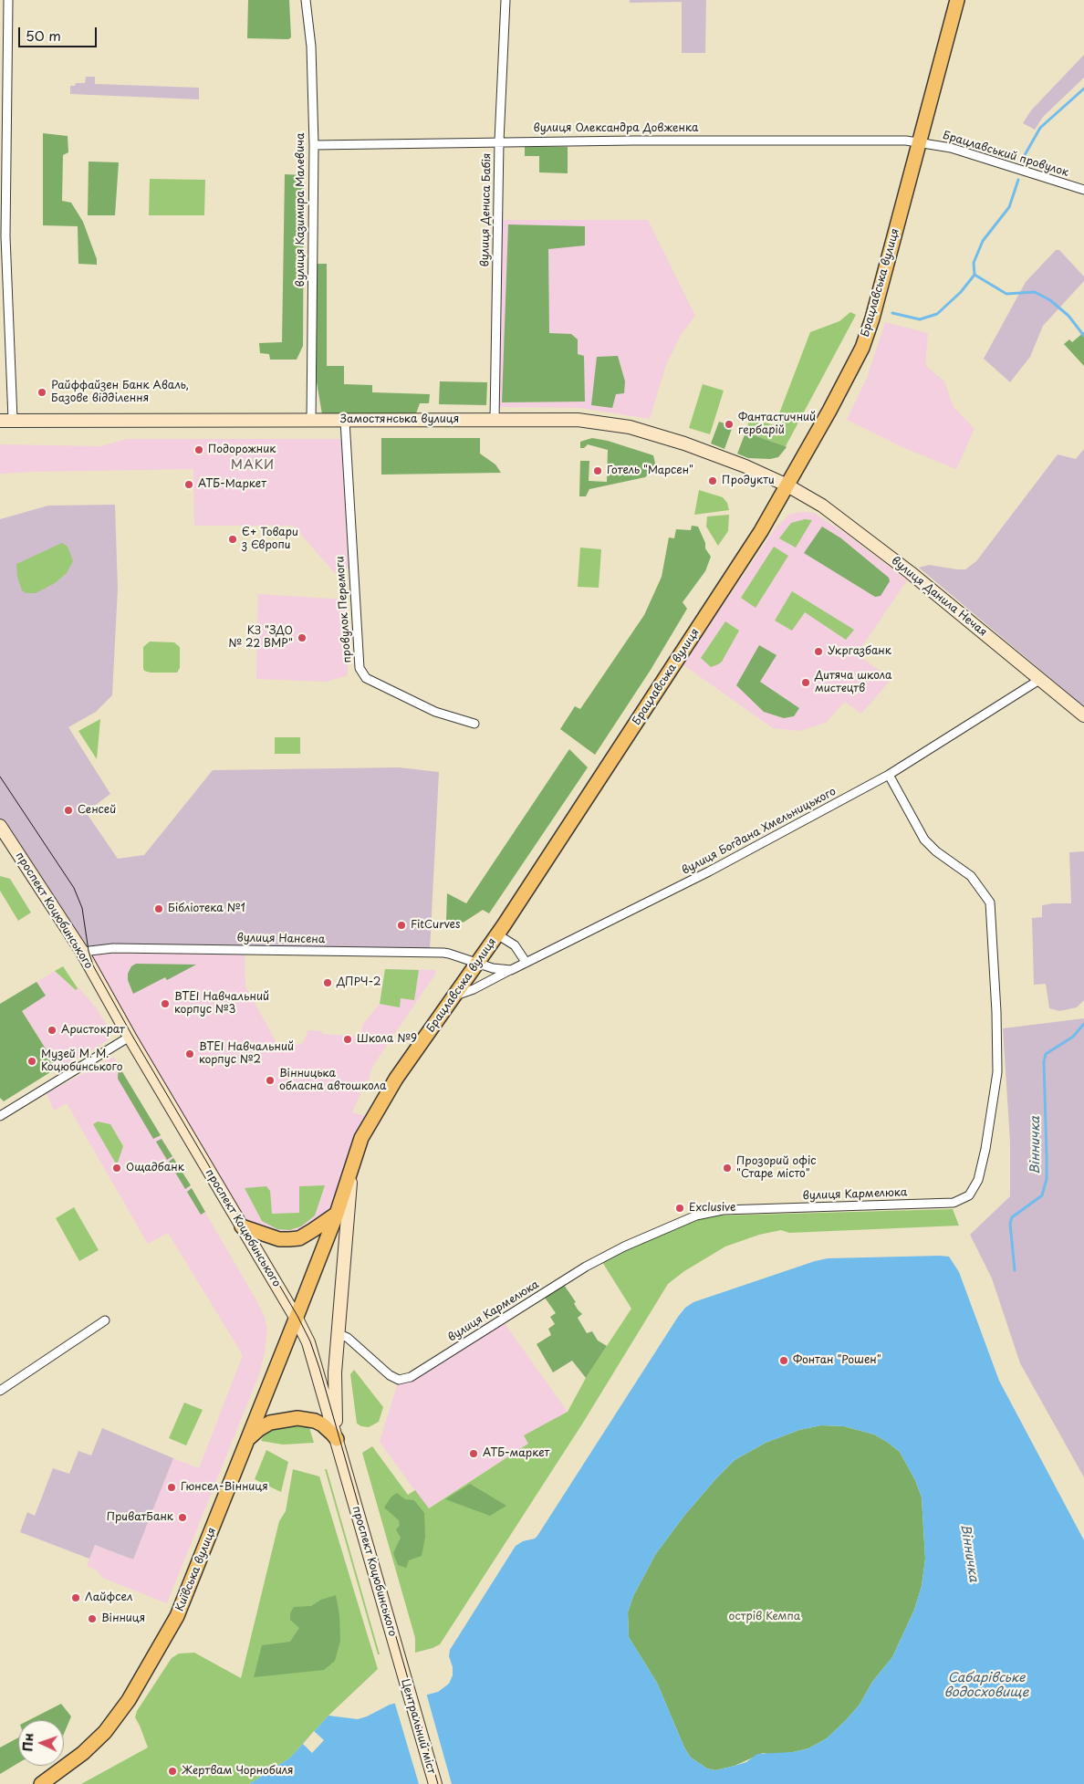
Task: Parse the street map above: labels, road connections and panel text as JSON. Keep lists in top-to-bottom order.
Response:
{
  "streets": {
    "main road": [
      "Брацлавська вулиця",
      "Замостянська вулиця",
      "вулиця Данила Нечая",
      "проспект Коцюбинського",
      "Київська вулиця",
      "Центральний міст"
    ],
    "street": [
      "вулиця Олександра Довженка",
      "Брацлавський провулок",
      "вулиця Казимира Малевича",
      "вулиця Дениса Бабія",
      "провулок Перемоги",
      "вулиця Богдана Хмельницького",
      "вулиця Нансена",
      "вулиця Кармелюка"
    ]
  },
  "crossings": [
    ["вулиця Олександра Довженка", "Брацлавський провулок"],
    ["вулиця Олександра Довженка", "вулиця Казимира Малевича"],
    ["вулиця Олександра Довженка", "вулиця Дениса Бабія"],
    ["вулиця Олександра Довженка", "Брацлавська вулиця"],
    ["Брацлавський провулок", "Брацлавська вулиця"],
    ["вулиця Казимира Малевича", "Замостянська вулиця"],
    ["вулиця Дениса Бабія", "Замостянська вулиця"],
    ["Брацлавська вулиця", "Замостянська вулиця"],
    ["Брацлавська вулиця", "вулиця Данила Нечая"],
    ["Брацлавська вулиця", "вулиця Богдана Хмельницького"],
    ["Брацлавська вулиця", "проспект Коцюбинського"],
    ["Брацлавська вулиця", "вулиця Нансена"],
    ["Брацлавська вулиця", "Київська вулиця"],
    ["Замостянська вулиця", "вулиця Данила Нечая"],
    ["Замостянська вулиця", "провулок Перемоги"],
    ["вулиця Данила Нечая", "вулиця Богдана Хмельницького"],
    ["вулиця Богдана Хмельницького", "вулиця Кармелюка"],
    ["проспект Коцюбинського", "вулиця Нансена"],
    ["проспект Коцюбинського", "Київська вулиця"],
    ["проспект Коцюбинського", "Центральний міст"]
  ],
  "districts": ["МАКИ"],
  "water": ["Вінничка", "Сабарівське водосховище"],
  "parks": ["острів Кемпа"],
  "places": [
    "Райффайзен Банк Аваль, Базове відділення",
    "Фантастичний гербарій",
    "Подорожник",
    "Готель \"Марсен\"",
    "Продукти",
    "АТБ-Маркет",
    "Є+ Товари з Європи",
    "КЗ \"ЗДО № 22 ВМР\"",
    "Укргазбанк",
    "Дитяча школа мистецтв",
    "Сенсей",
    "Бібліотека №1",
    "FitCurves",
    "ДПРЧ-2",
    "ВТЕІ Навчальний корпус №3",
    "Аристократ",
    "Школа №9",
    "ВТЕІ Навчальний корпус №2",
    "Музей М. М. Коцюбинського",
    "Вінницька обласна автошкола",
    "Ощадбанк",
    "Прозорий офіс \"Старе місто\"",
    "Exclusive",
    "Фонтан \"Рошен\"",
    "АТБ-маркет",
    "Гюнсел-Вінниця",
    "ПриватБанк",
    "Лайфсел",
    "Вінниця",
    "Жертвам Чорнобиля"
  ],
  "scale_bar": "50 m",
  "north": "left"
}
